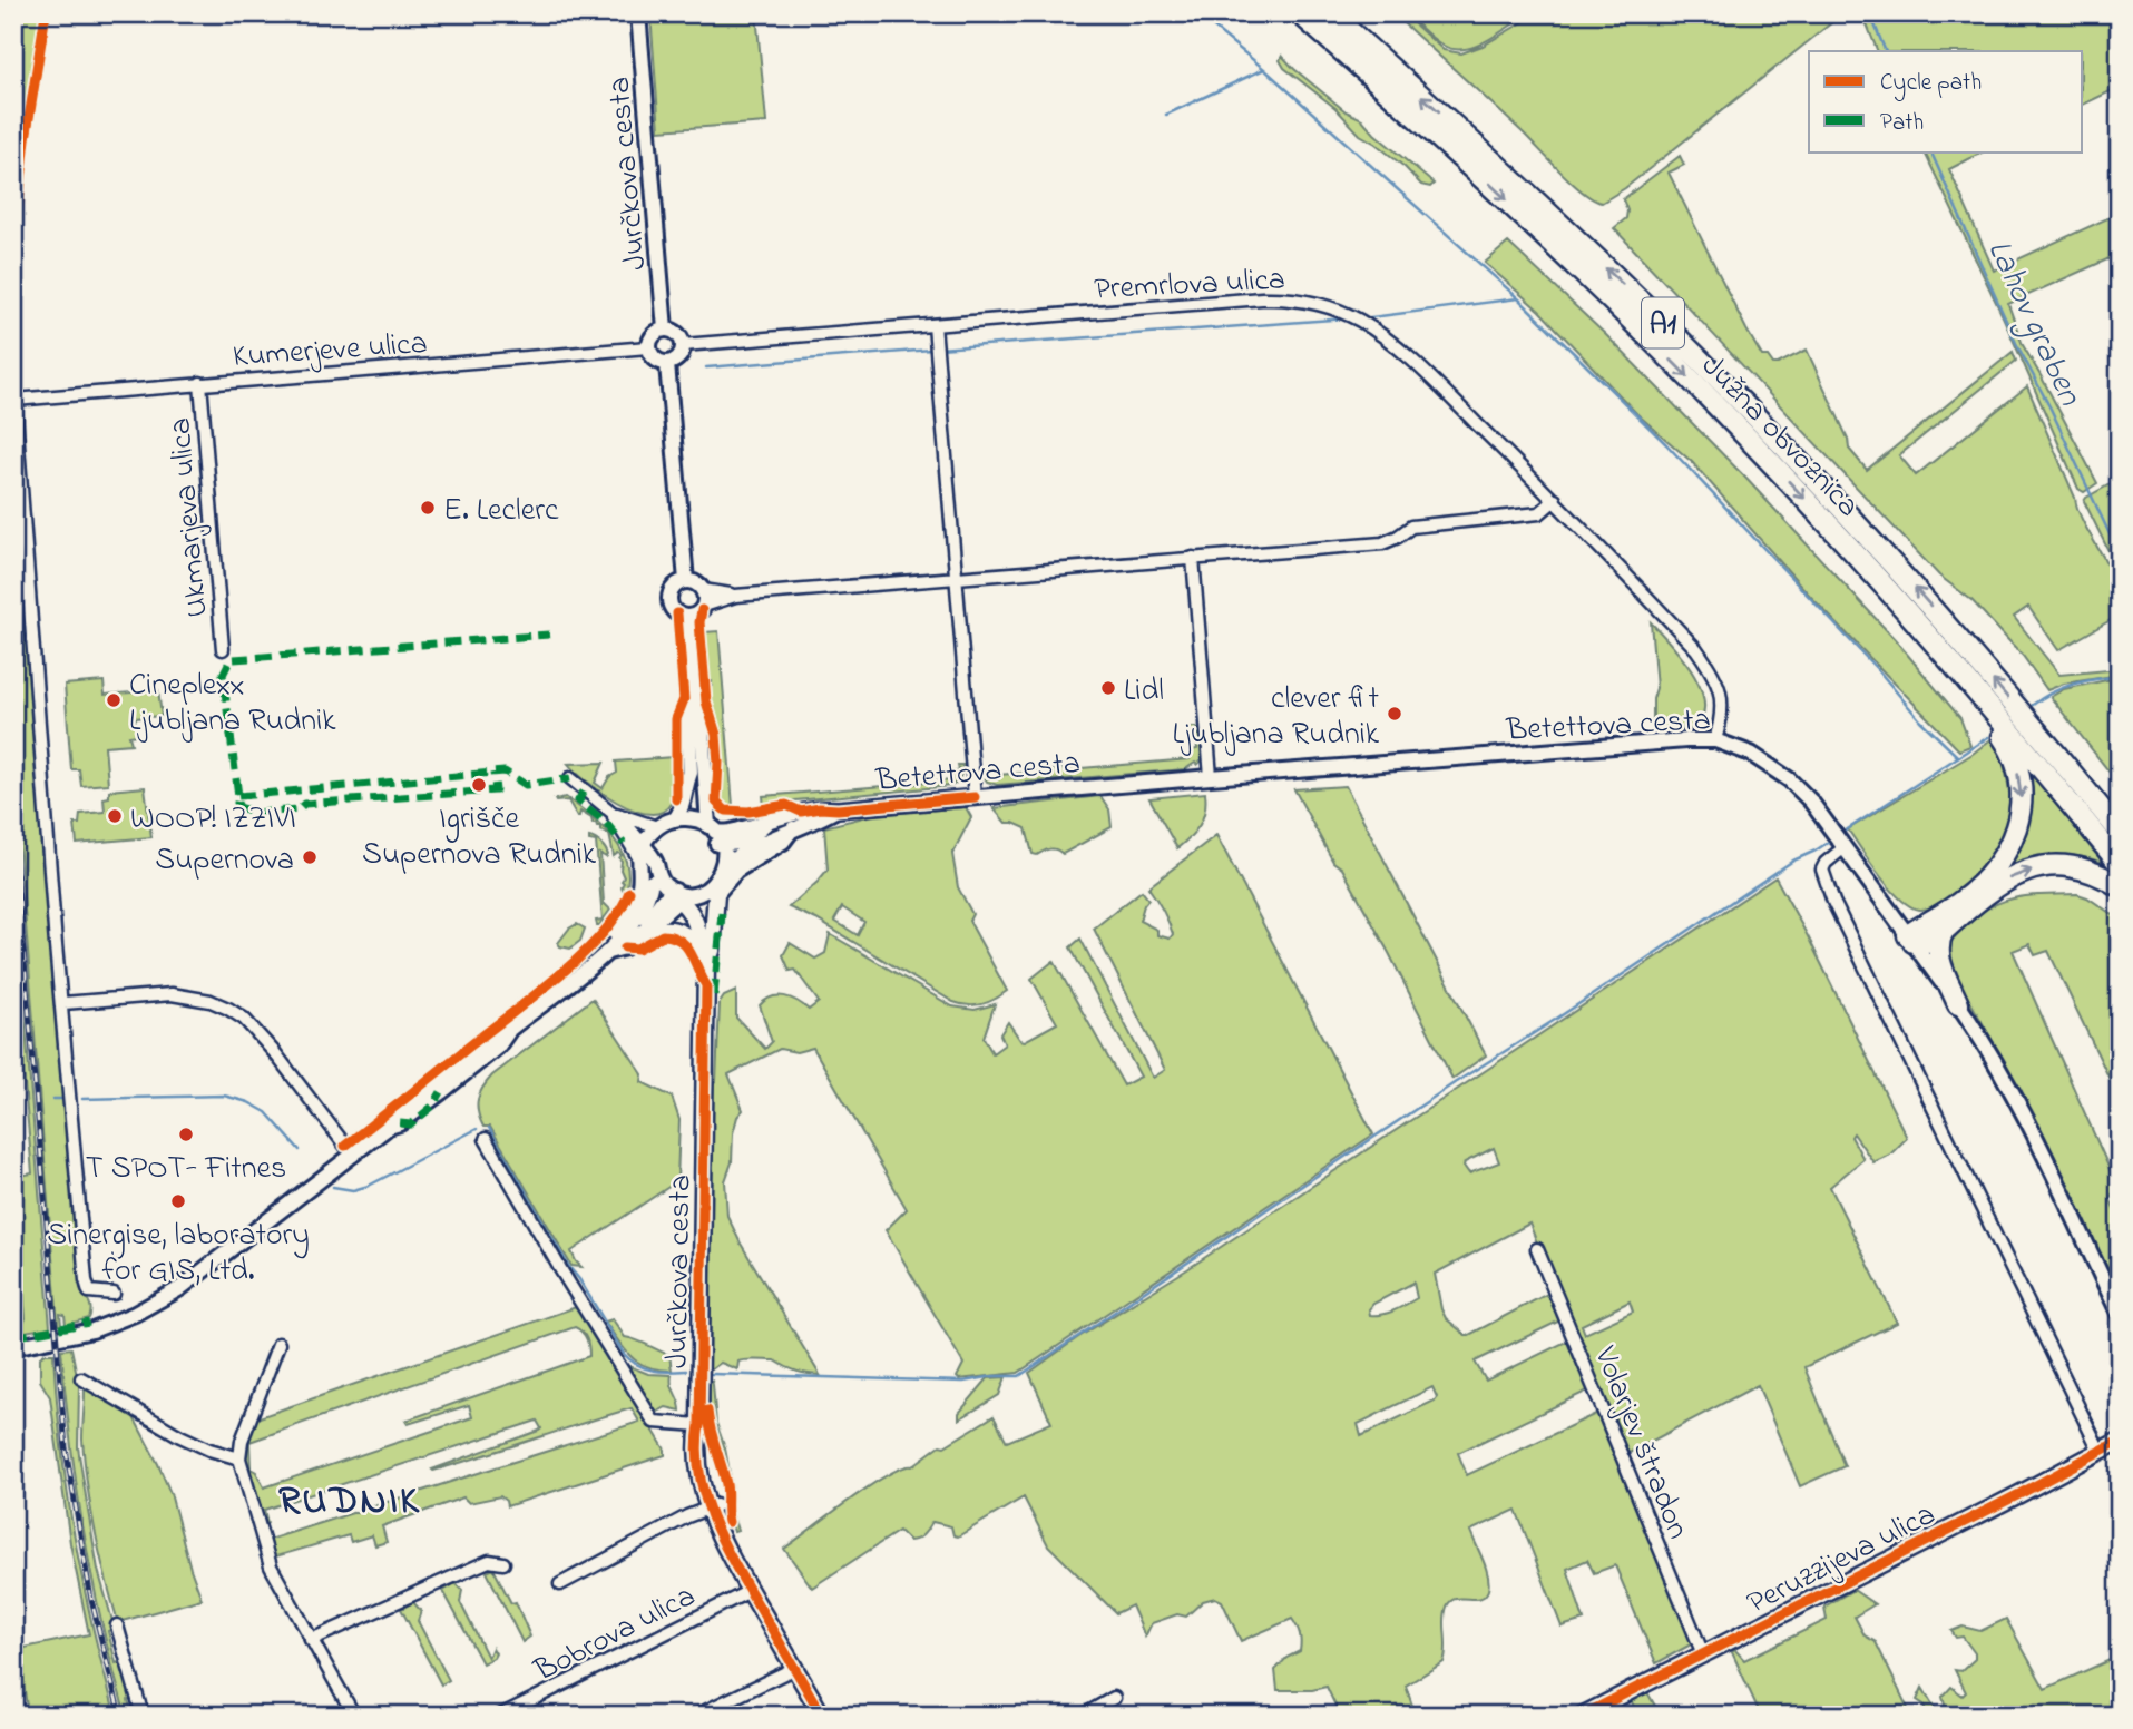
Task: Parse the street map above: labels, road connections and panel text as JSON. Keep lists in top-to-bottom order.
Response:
{
  "streets": {
    "highway": ["A1", "Južna obvoznica"],
    "main road": ["Jurčkova cesta", "Peruzzijeva ulica"],
    "street": [
      "Premrlova ulica",
      "Kumerjeve ulica",
      "Ukmarjeva ulica",
      "Betettova cesta",
      "Volarjev štradon",
      "Bobrova ulica"
    ]
  },
  "crossings": [
    ["Jurčkova cesta", "Premrlova ulica"],
    ["Jurčkova cesta", "Kumerjeve ulica"],
    ["Jurčkova cesta", "Betettova cesta"],
    ["Jurčkova cesta", "Bobrova ulica"],
    ["Premrlova ulica", "Kumerjeve ulica"],
    ["Premrlova ulica", "Betettova cesta"],
    ["Kumerjeve ulica", "Ukmarjeva ulica"],
    ["Volarjev štradon", "Peruzzijeva ulica"]
  ],
  "districts": ["RUDNIK"],
  "water": ["Lahov graben"],
  "places": [
    "E. Leclerc",
    "Lidl",
    "Cineplexx Ljubljana Rudnik",
    "clever fit Ljubljana Rudnik",
    "Igrišče Supernova Rudnik",
    "WOOP! IZZIVI",
    "Supernova",
    "T SPOT- Fitnes",
    "Sinergise, laboratory for GIS, Ltd."
  ],
  "legend": ["Cycle path", "Path"]
}
